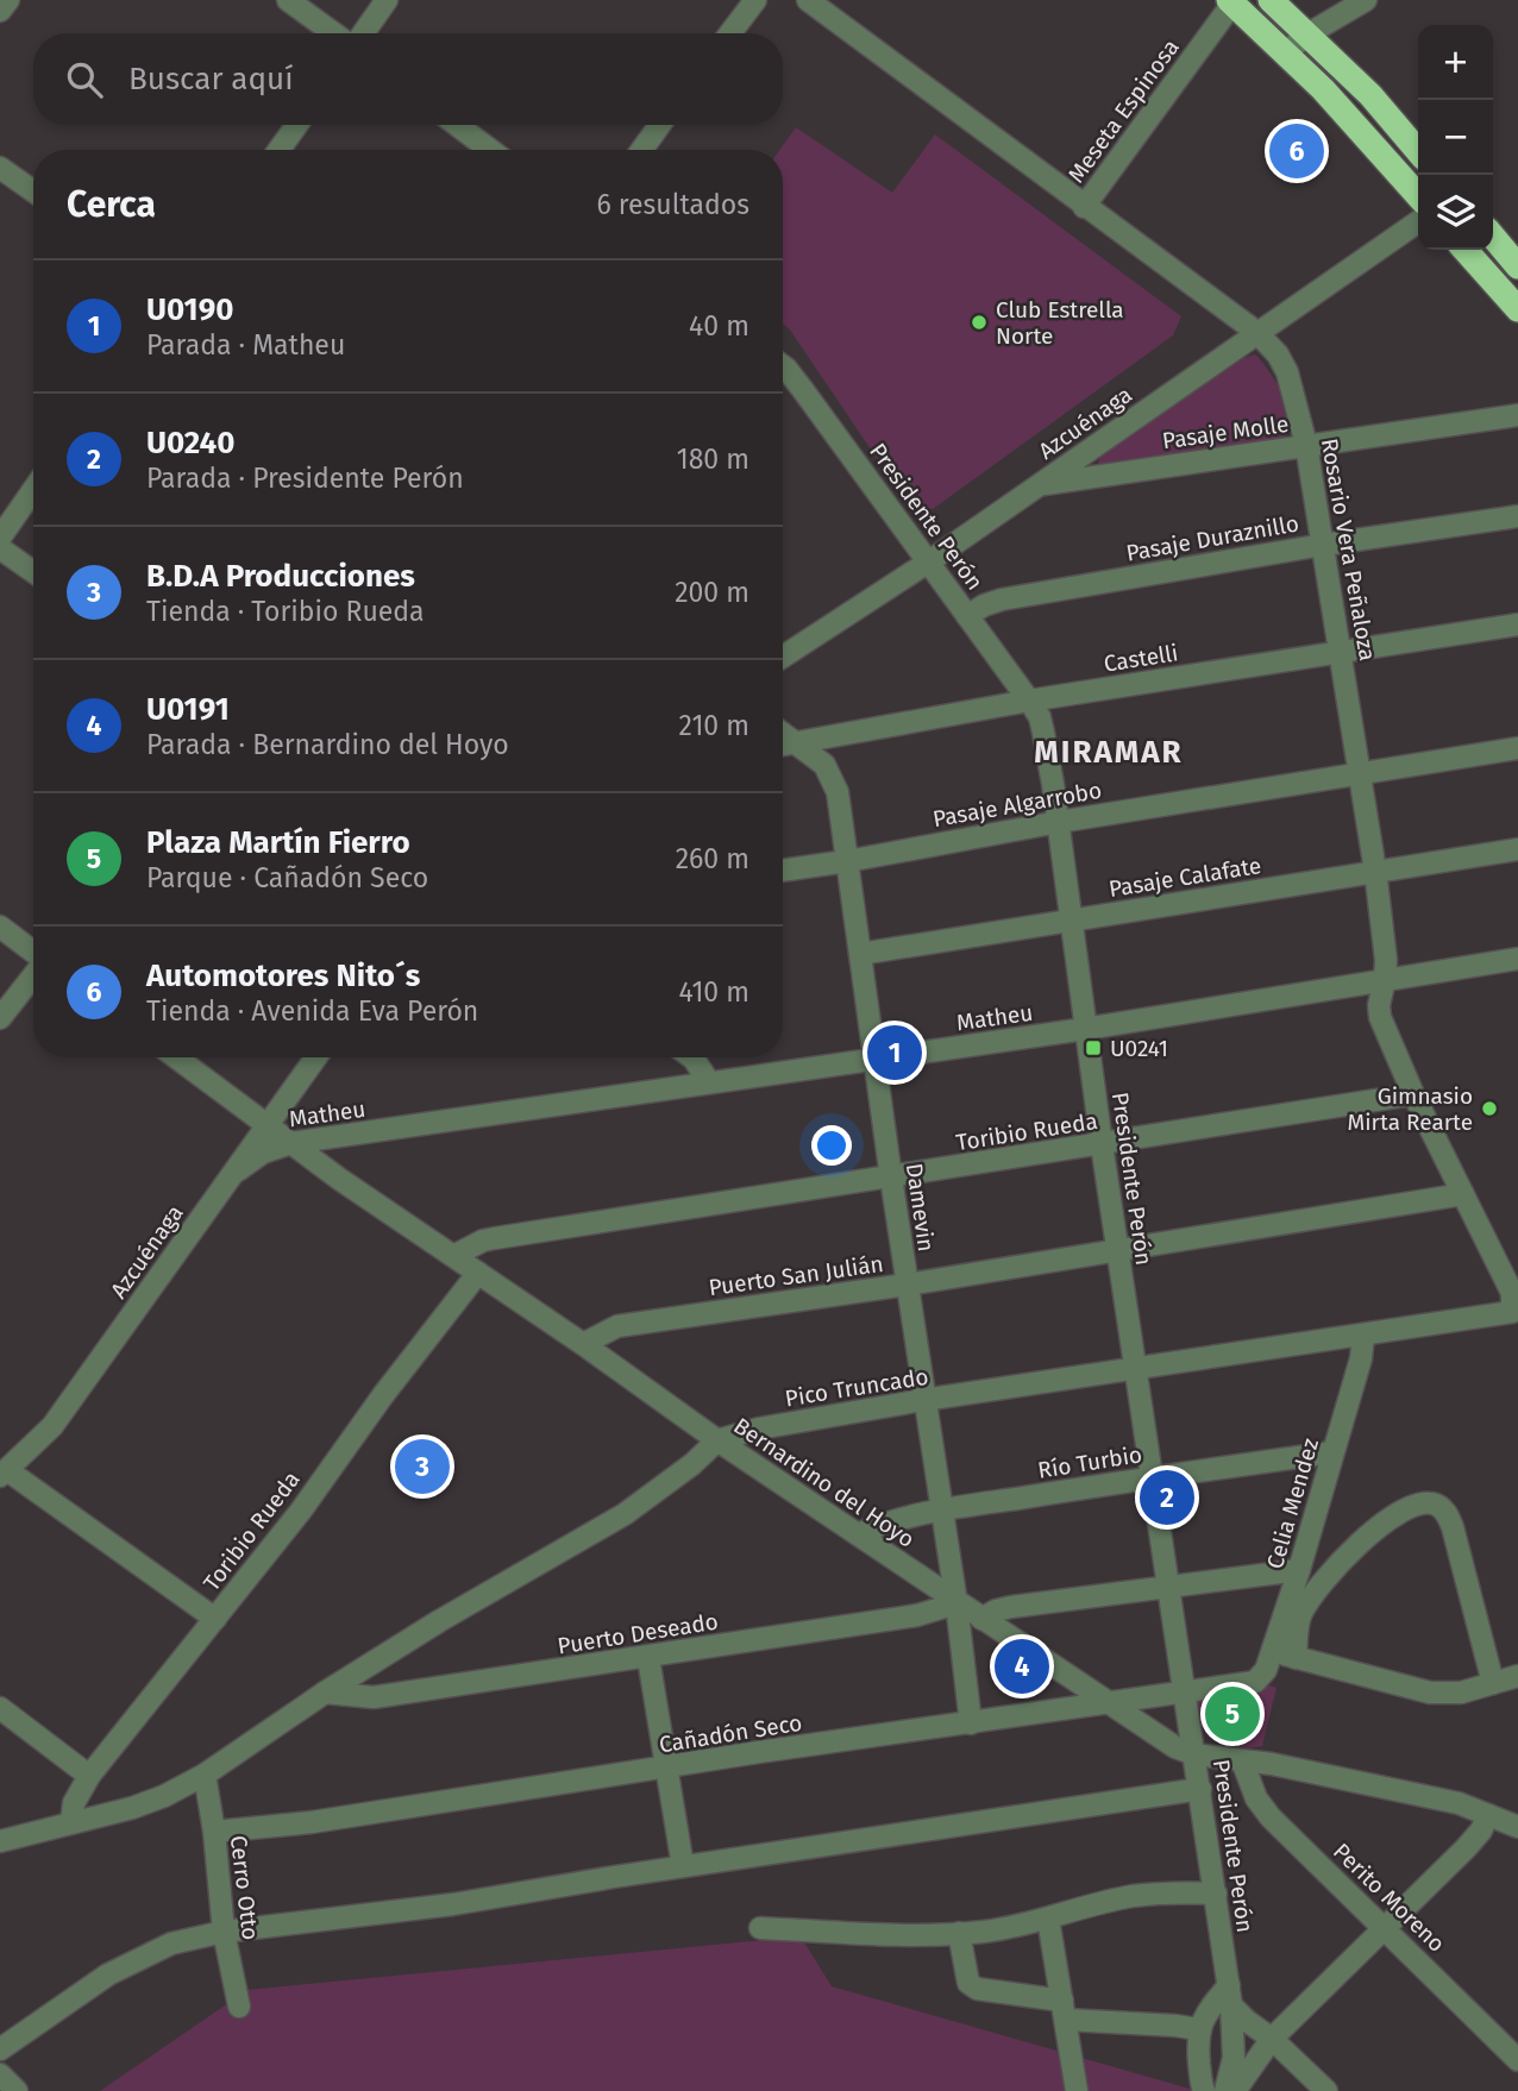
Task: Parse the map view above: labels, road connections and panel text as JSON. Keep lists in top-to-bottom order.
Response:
{
  "streets": {
    "street": [
      "Meseta Espinosa",
      "Azcuénaga",
      "Pasaje Molle",
      "Presidente Perón",
      "Pasaje Duraznillo",
      "Rosario Vera Peñaloza",
      "Castelli",
      "Pasaje Algarrobo",
      "Pasaje Calafate",
      "Matheu",
      "Toribio Rueda",
      "Damevin",
      "Puerto San Julián",
      "Pico Truncado",
      "Río Turbio",
      "Bernardino del Hoyo",
      "Celia Mendez",
      "Puerto Deseado",
      "Cañadón Seco",
      "Cerro Otto",
      "Perito Moreno"
    ]
  },
  "crossings": [
    ["Meseta Espinosa", "Rosario Vera Peñaloza"],
    ["Azcuénaga", "Pasaje Molle"],
    ["Azcuénaga", "Presidente Perón"],
    ["Azcuénaga", "Rosario Vera Peñaloza"],
    ["Azcuénaga", "Matheu"],
    ["Azcuénaga", "Bernardino del Hoyo"],
    ["Pasaje Molle", "Rosario Vera Peñaloza"],
    ["Presidente Perón", "Pasaje Duraznillo"],
    ["Presidente Perón", "Castelli"],
    ["Presidente Perón", "Pasaje Algarrobo"],
    ["Presidente Perón", "Pasaje Calafate"],
    ["Presidente Perón", "Matheu"],
    ["Presidente Perón", "Toribio Rueda"],
    ["Presidente Perón", "Puerto San Julián"],
    ["Presidente Perón", "Pico Truncado"],
    ["Presidente Perón", "Río Turbio"],
    ["Presidente Perón", "Bernardino del Hoyo"],
    ["Presidente Perón", "Cañadón Seco"],
    ["Pasaje Duraznillo", "Rosario Vera Peñaloza"],
    ["Rosario Vera Peñaloza", "Castelli"],
    ["Rosario Vera Peñaloza", "Pasaje Algarrobo"],
    ["Rosario Vera Peñaloza", "Pasaje Calafate"],
    ["Rosario Vera Peñaloza", "Matheu"],
    ["Rosario Vera Peñaloza", "Toribio Rueda"],
    ["Rosario Vera Peñaloza", "Puerto San Julián"],
    ["Rosario Vera Peñaloza", "Pico Truncado"],
    ["Castelli", "Damevin"],
    ["Pasaje Algarrobo", "Damevin"],
    ["Pasaje Calafate", "Damevin"],
    ["Matheu", "Damevin"],
    ["Matheu", "Bernardino del Hoyo"],
    ["Toribio Rueda", "Damevin"],
    ["Toribio Rueda", "Pico Truncado"],
    ["Toribio Rueda", "Bernardino del Hoyo"],
    ["Damevin", "Puerto San Julián"],
    ["Damevin", "Pico Truncado"],
    ["Damevin", "Río Turbio"],
    ["Damevin", "Bernardino del Hoyo"],
    ["Damevin", "Puerto Deseado"],
    ["Damevin", "Cañadón Seco"],
    ["Puerto San Julián", "Bernardino del Hoyo"],
    ["Pico Truncado", "Bernardino del Hoyo"],
    ["Pico Truncado", "Celia Mendez"],
    ["Pico Truncado", "Puerto Deseado"],
    ["Pico Truncado", "Cerro Otto"],
    ["Río Turbio", "Bernardino del Hoyo"],
    ["Río Turbio", "Celia Mendez"],
    ["Bernardino del Hoyo", "Puerto Deseado"],
    ["Bernardino del Hoyo", "Cañadón Seco"],
    ["Bernardino del Hoyo", "Perito Moreno"],
    ["Celia Mendez", "Cañadón Seco"],
    ["Cañadón Seco", "Cerro Otto"]
  ],
  "districts": ["MIRAMAR"],
  "places": {
    "other": ["Club Estrella Norte", "Gimnasio Mirta Rearte"],
    "transit": ["U0241"]
  },
  "page": {
    "map_buttons": ["+", "−"],
    "search": "Buscar aquí",
    "pins": [
      "6",
      "1",
      "3",
      "2",
      "4",
      "5"
    ],
    "heading": ["Cerca", "6 resultados"],
    "list": [
      {
        "mark": "1",
        "name": "U0190",
        "note": "Parada · Matheu",
        "value": "40 m"
      },
      {
        "mark": "2",
        "name": "U0240",
        "note": "Parada · Presidente Perón",
        "value": "180 m"
      },
      {
        "mark": "3",
        "name": "B.D.A Producciones",
        "note": "Tienda · Toribio Rueda",
        "value": "200 m"
      },
      {
        "mark": "4",
        "name": "U0191",
        "note": "Parada · Bernardino del Hoyo",
        "value": "210 m"
      },
      {
        "mark": "5",
        "name": "Plaza Martín Fierro",
        "note": "Parque · Cañadón Seco",
        "value": "260 m"
      },
      {
        "mark": "6",
        "name": "Automotores Nito´s",
        "note": "Tienda · Avenida Eva Perón",
        "value": "410 m"
      }
    ]
  }
}
